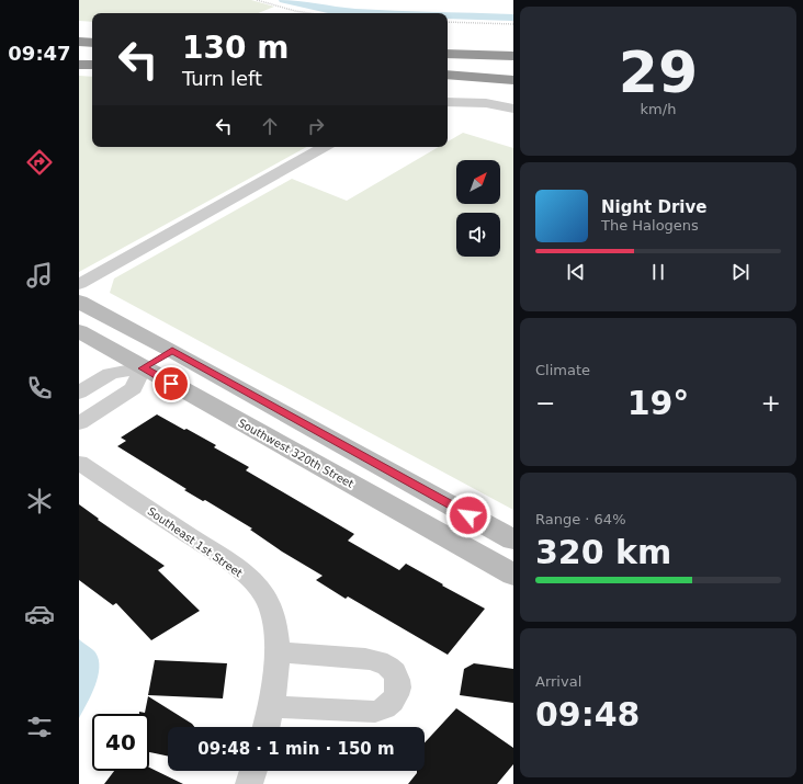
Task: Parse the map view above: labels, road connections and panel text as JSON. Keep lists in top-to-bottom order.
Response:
{
  "streets": {
    "street": ["Southwest 320th Street", "Southeast 1st Street"]
  },
  "north": "top right",
  "page": {
    "tabs": "09:47",
    "tile": [
      ["29", "km/h"],
      "Climate",
      ["Range · 64%", "320 km"],
      ["Arrival", "09:48"]
    ],
    "turn": ["130 m", "Turn left"],
    "song": ["Night Drive", "The Halogens"],
    "heat": ["−", "19°", "+"],
    "limit": "40",
    "trip": "09:48 · 1 min · 150 m"
  }
}
